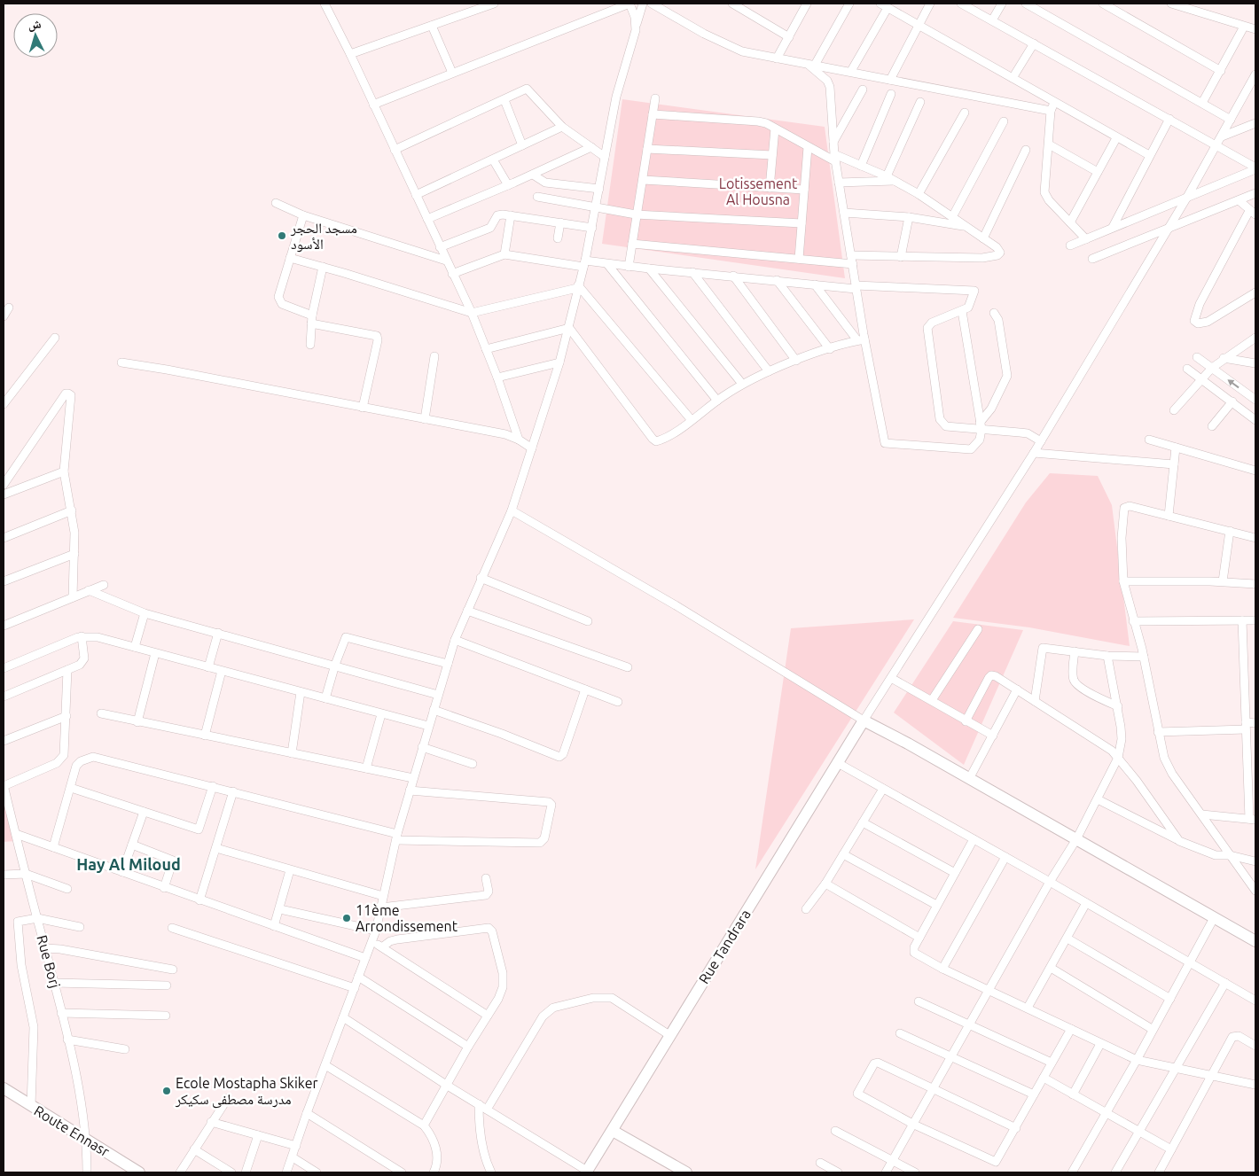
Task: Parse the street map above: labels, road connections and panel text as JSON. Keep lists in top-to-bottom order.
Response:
{
  "streets": {
    "street": ["Rue Tandrara", "Rue Borj", "Route Ennasr"]
  },
  "crossings": [
    ["Rue Borj", "Route Ennasr"]
  ],
  "districts": ["Hay Al Miloud"],
  "parks": ["Lotissement Al Housna"],
  "places": ["مسجد الحجر الأسود", "11ème Arrondissement", "Ecole Mostapha Skiker مدرسة مصطفى سكيكر"],
  "north": "top"
}
